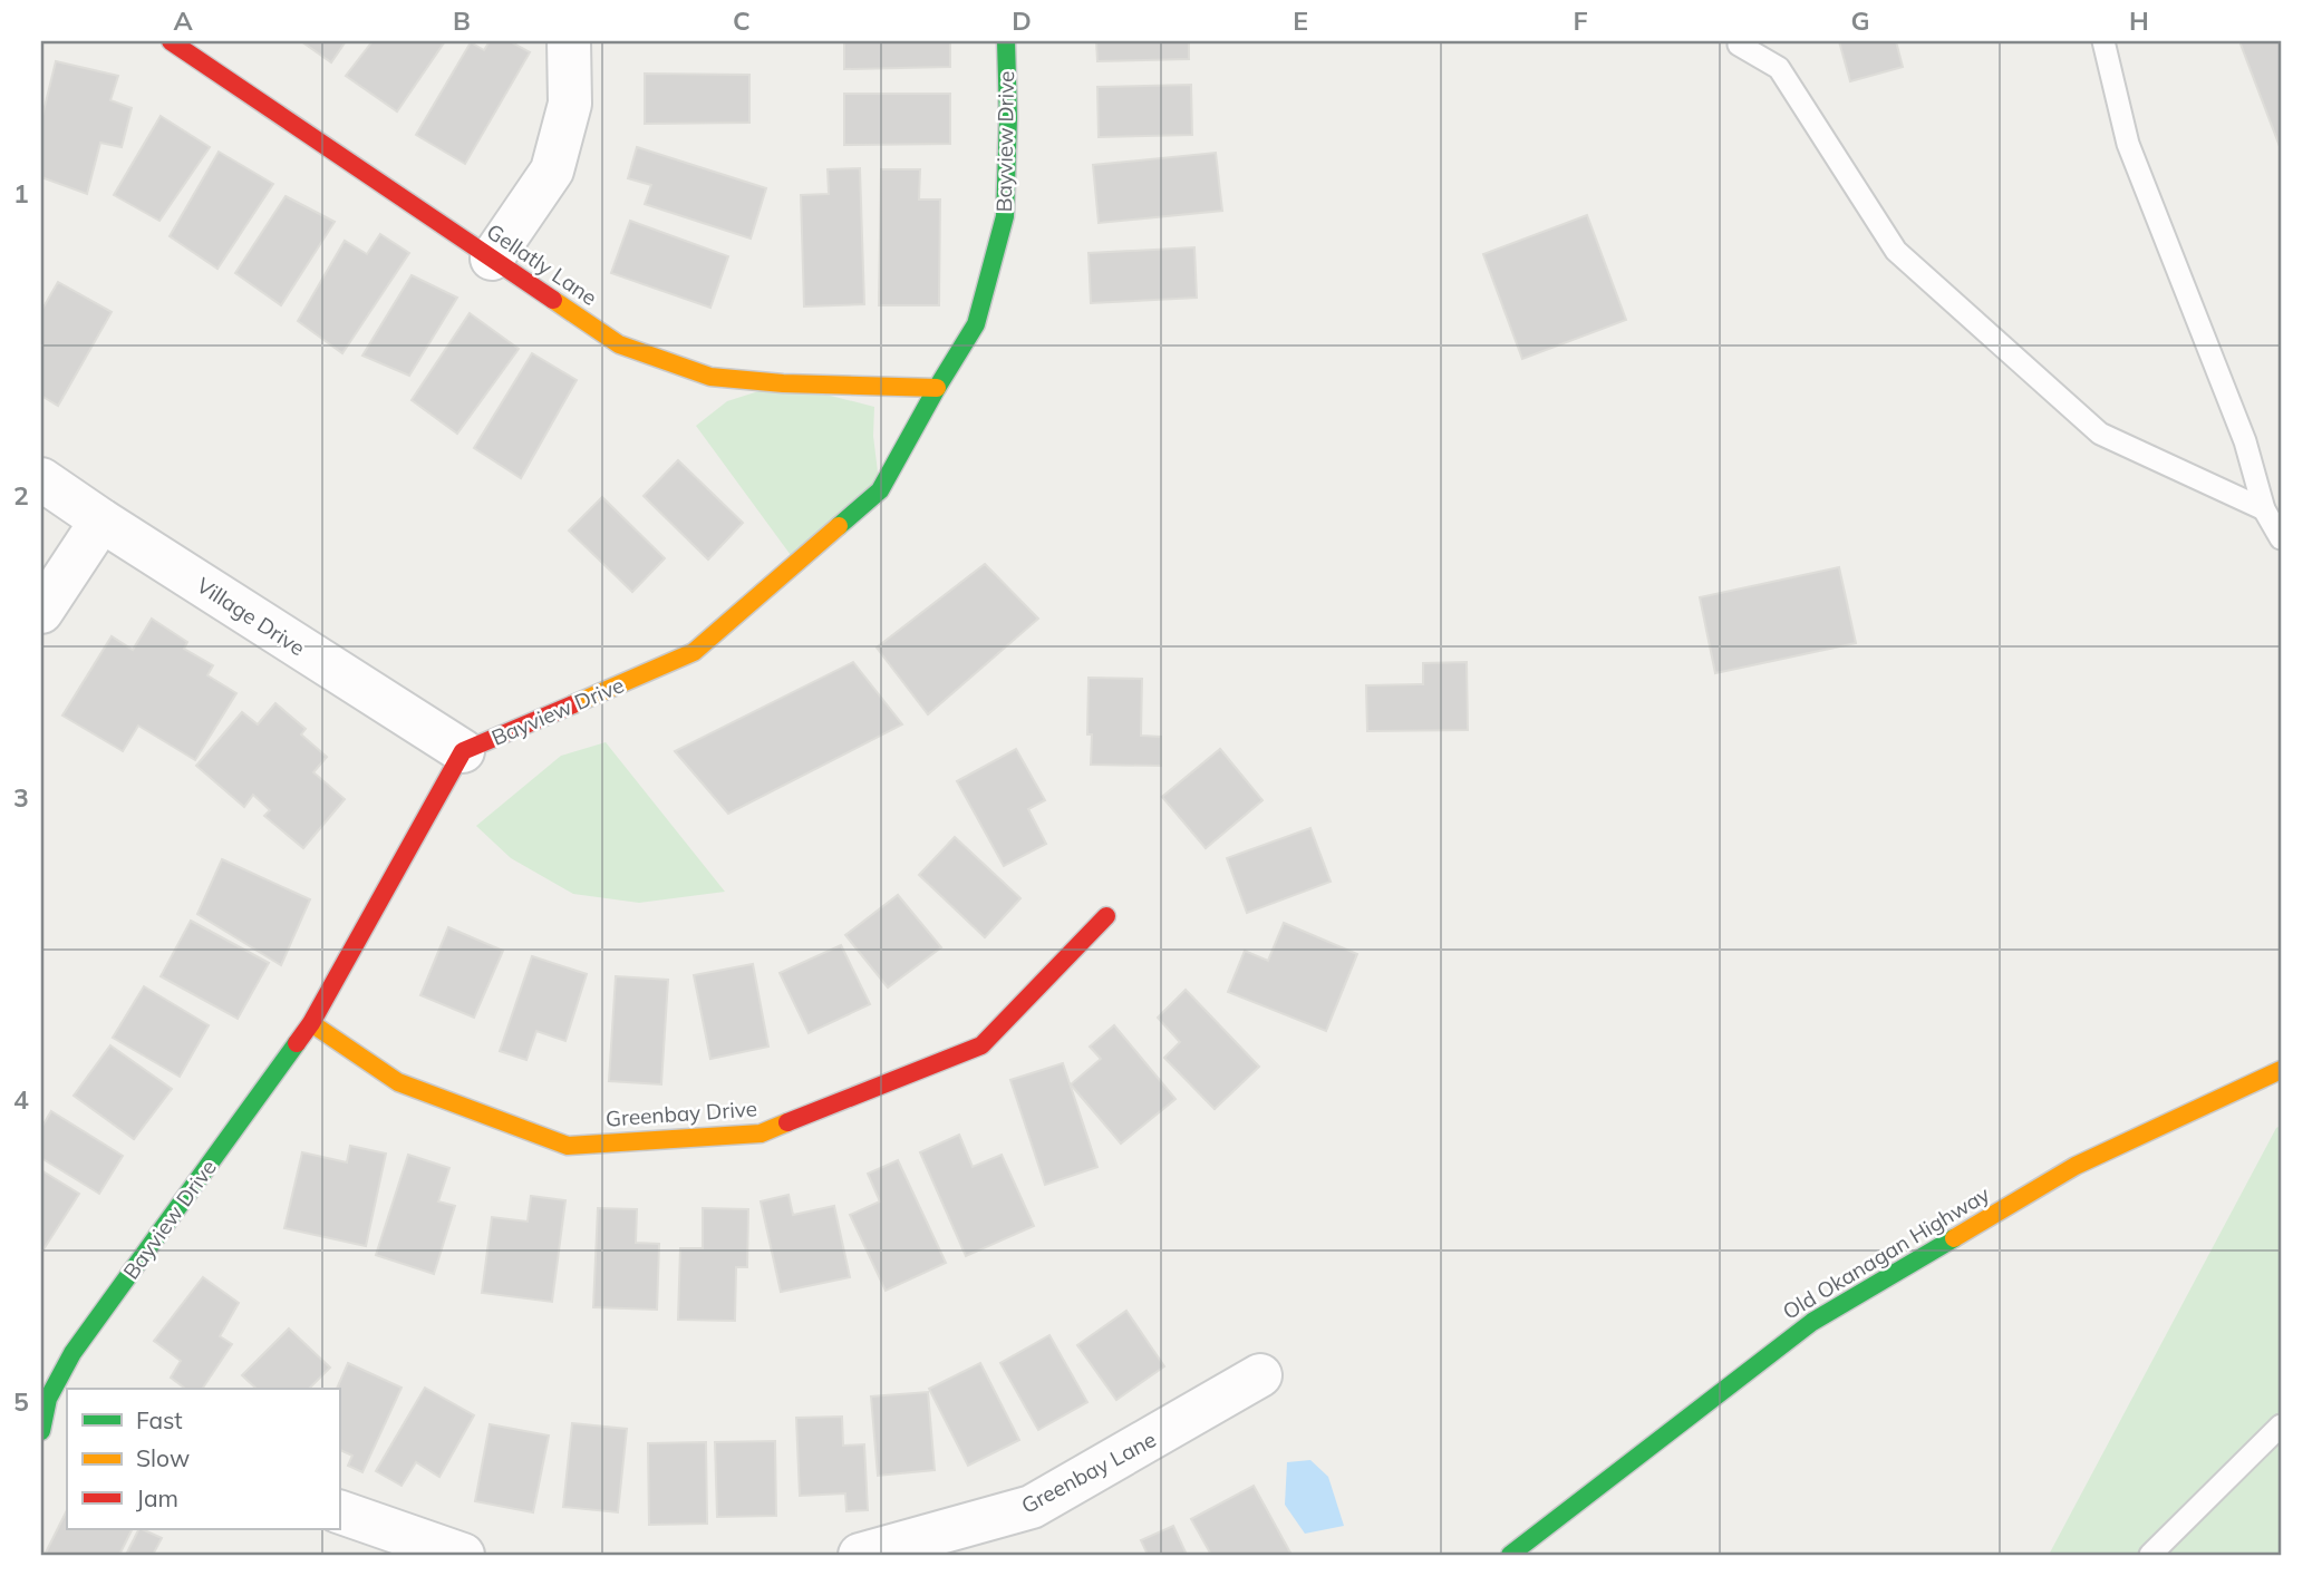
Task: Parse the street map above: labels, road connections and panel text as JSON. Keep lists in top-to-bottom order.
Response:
{
  "streets": {
    "street": [
      "Bayview Drive",
      "Gellatly Lane",
      "Village Drive",
      "Greenbay Drive",
      "Old Okanagan Highway",
      "Greenbay Lane"
    ]
  },
  "crossings": [
    ["Bayview Drive", "Gellatly Lane"],
    ["Bayview Drive", "Village Drive"],
    ["Bayview Drive", "Greenbay Drive"]
  ],
  "legend": ["Fast", "Slow", "Jam"],
  "grid": {
    "columns": [
      "A",
      "B",
      "C",
      "D",
      "E",
      "F",
      "G",
      "H"
    ],
    "rows": [
      "1",
      "2",
      "3",
      "4",
      "5"
    ]
  }
}
